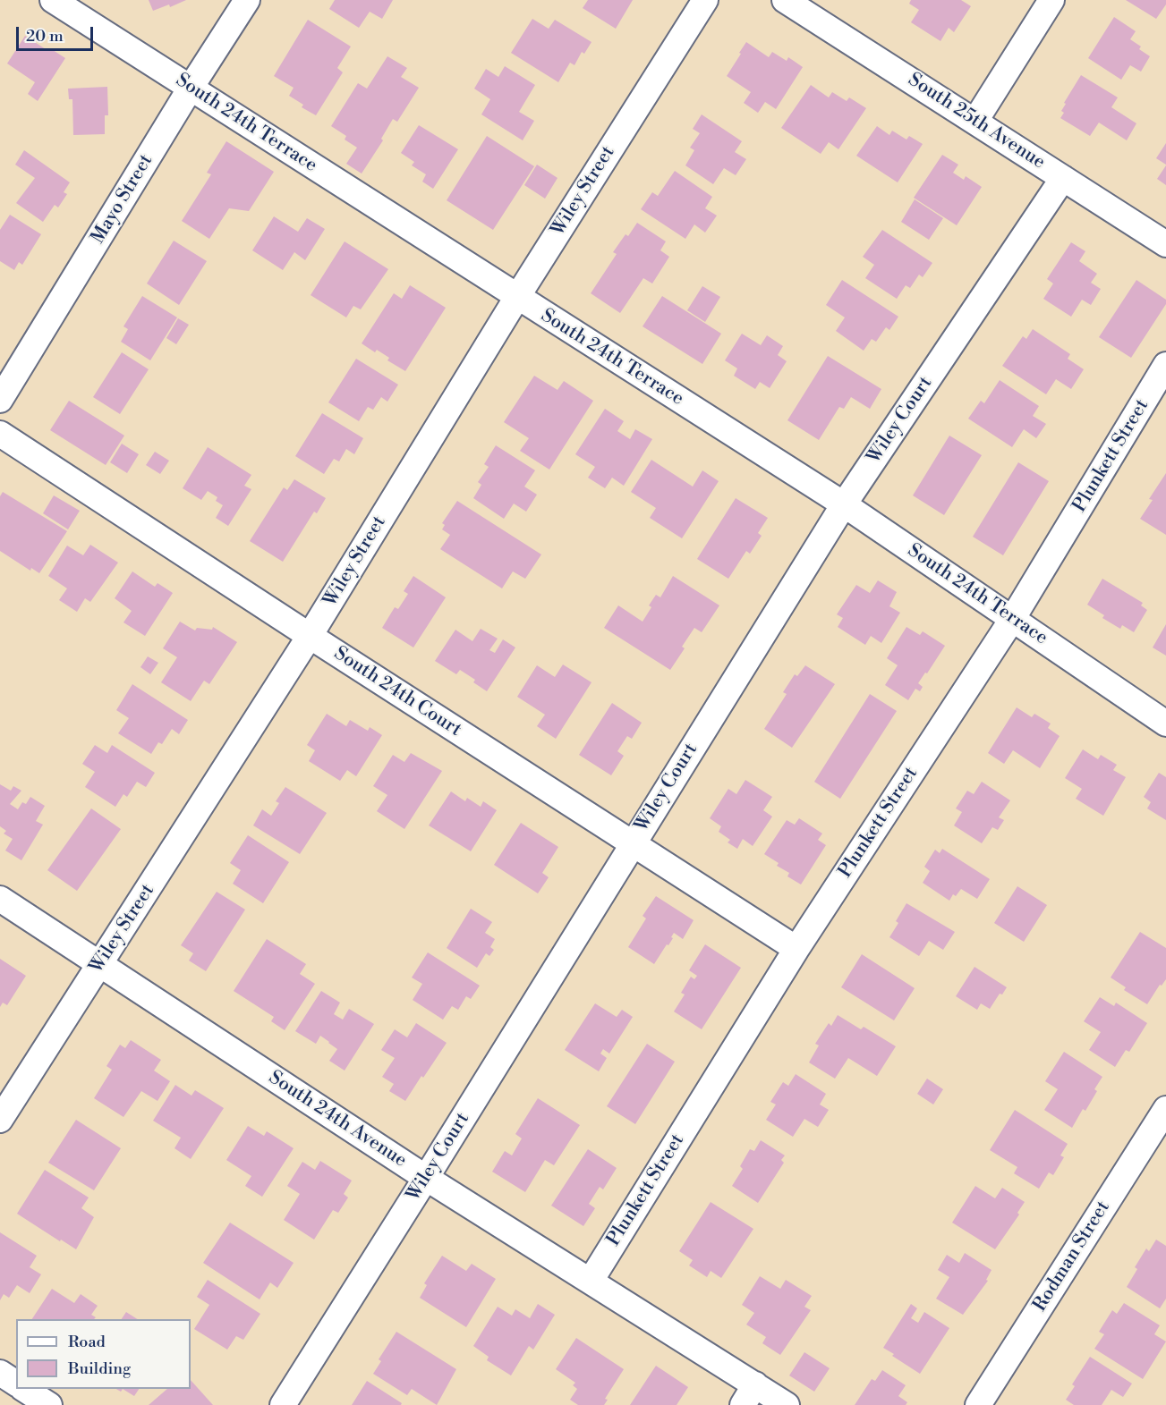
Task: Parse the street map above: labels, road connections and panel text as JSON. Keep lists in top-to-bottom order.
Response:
{
  "streets": {
    "street": [
      "South 25th Avenue",
      "South 24th Terrace",
      "Wiley Street",
      "Mayo Street",
      "Wiley Court",
      "Plunkett Street",
      "South 24th Court",
      "South 24th Avenue",
      "Rodman Street"
    ]
  },
  "crossings": [
    ["South 25th Avenue", "Wiley Court"],
    ["South 24th Terrace", "Wiley Street"],
    ["South 24th Terrace", "Mayo Street"],
    ["South 24th Terrace", "Wiley Court"],
    ["South 24th Terrace", "Plunkett Street"],
    ["Wiley Street", "South 24th Court"],
    ["Wiley Street", "South 24th Avenue"],
    ["Wiley Court", "South 24th Court"],
    ["Wiley Court", "South 24th Avenue"],
    ["Plunkett Street", "South 24th Court"],
    ["Plunkett Street", "South 24th Avenue"]
  ],
  "legend": ["Road", "Building"],
  "scale_bar": "20 m"
}
